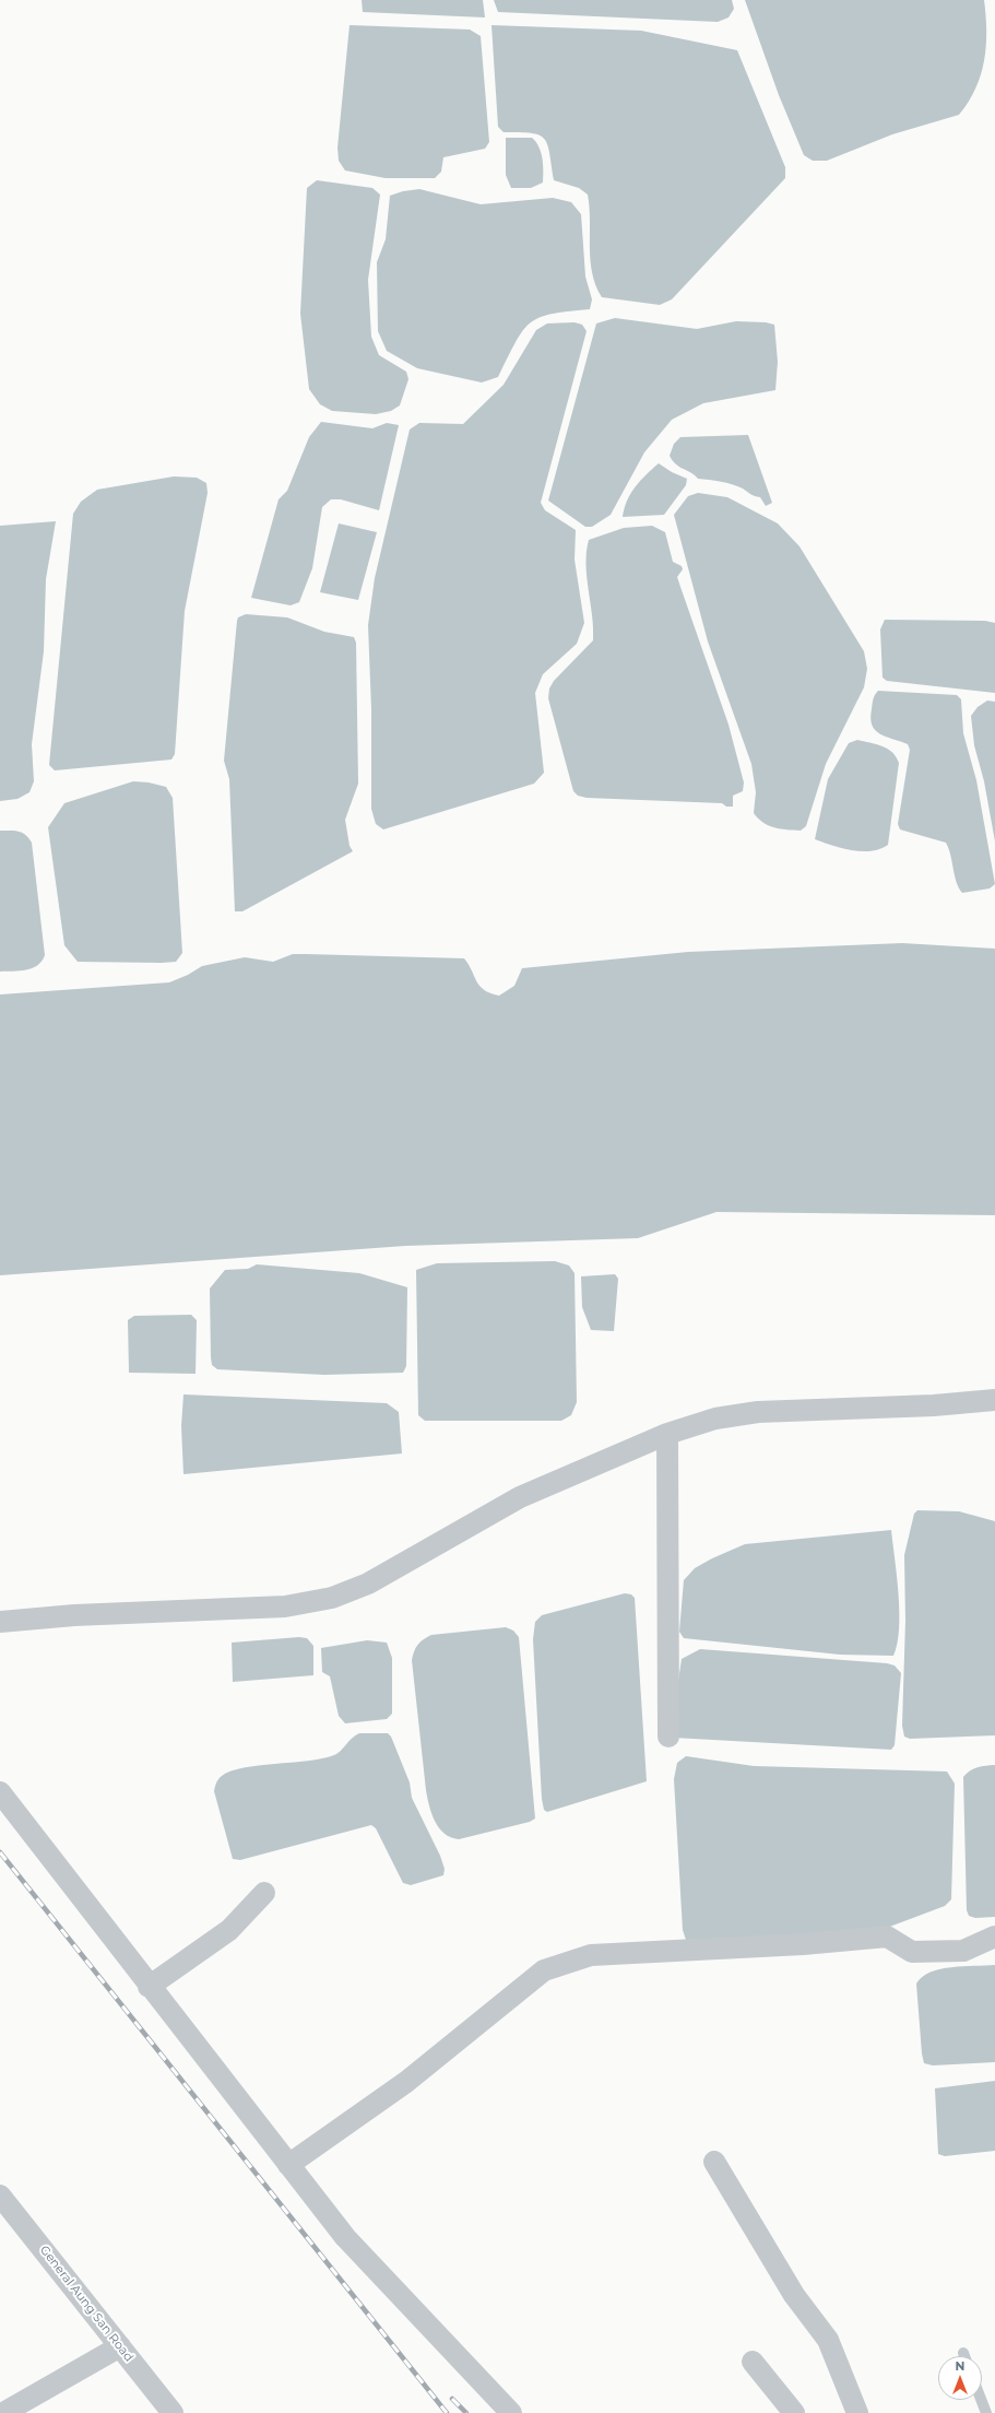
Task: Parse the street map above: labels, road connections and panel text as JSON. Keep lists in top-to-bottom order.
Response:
{
  "streets": {
    "street": ["General Aung San Road"]
  },
  "north": "top"
}
